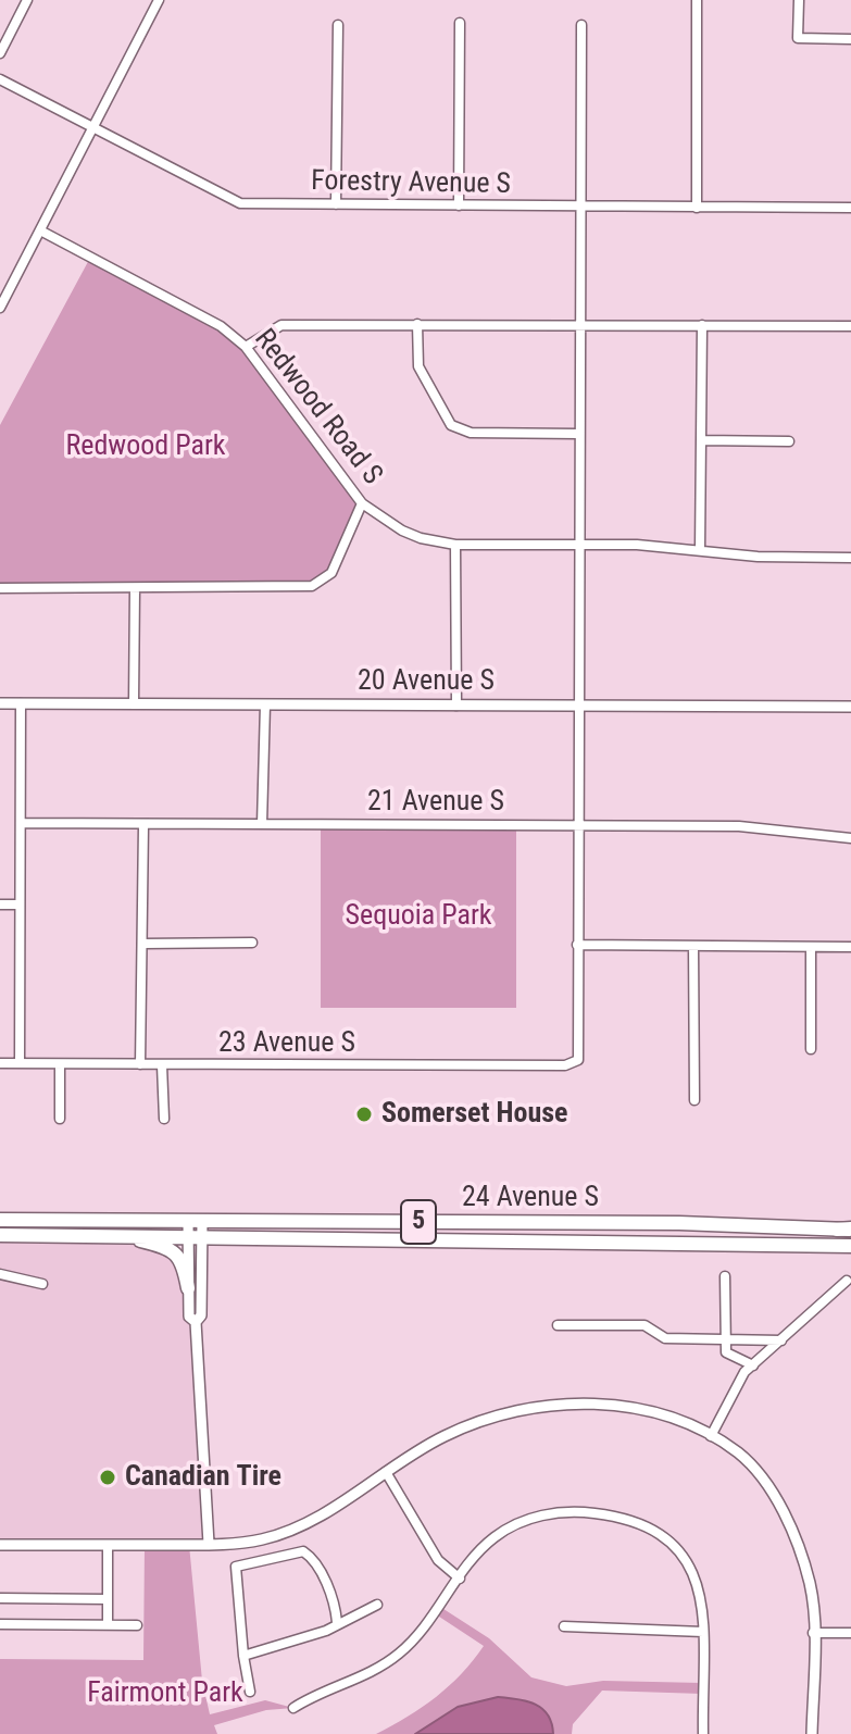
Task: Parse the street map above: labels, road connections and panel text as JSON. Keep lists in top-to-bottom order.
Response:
{
  "streets": {
    "main road": ["24 Avenue S", "5"],
    "street": [
      "Forestry Avenue S",
      "Redwood Road S",
      "20 Avenue S",
      "21 Avenue S",
      "23 Avenue S"
    ]
  },
  "parks": ["Redwood Park", "Sequoia Park", "Fairmont Park"],
  "places": ["Somerset House", "Canadian Tire"]
}
